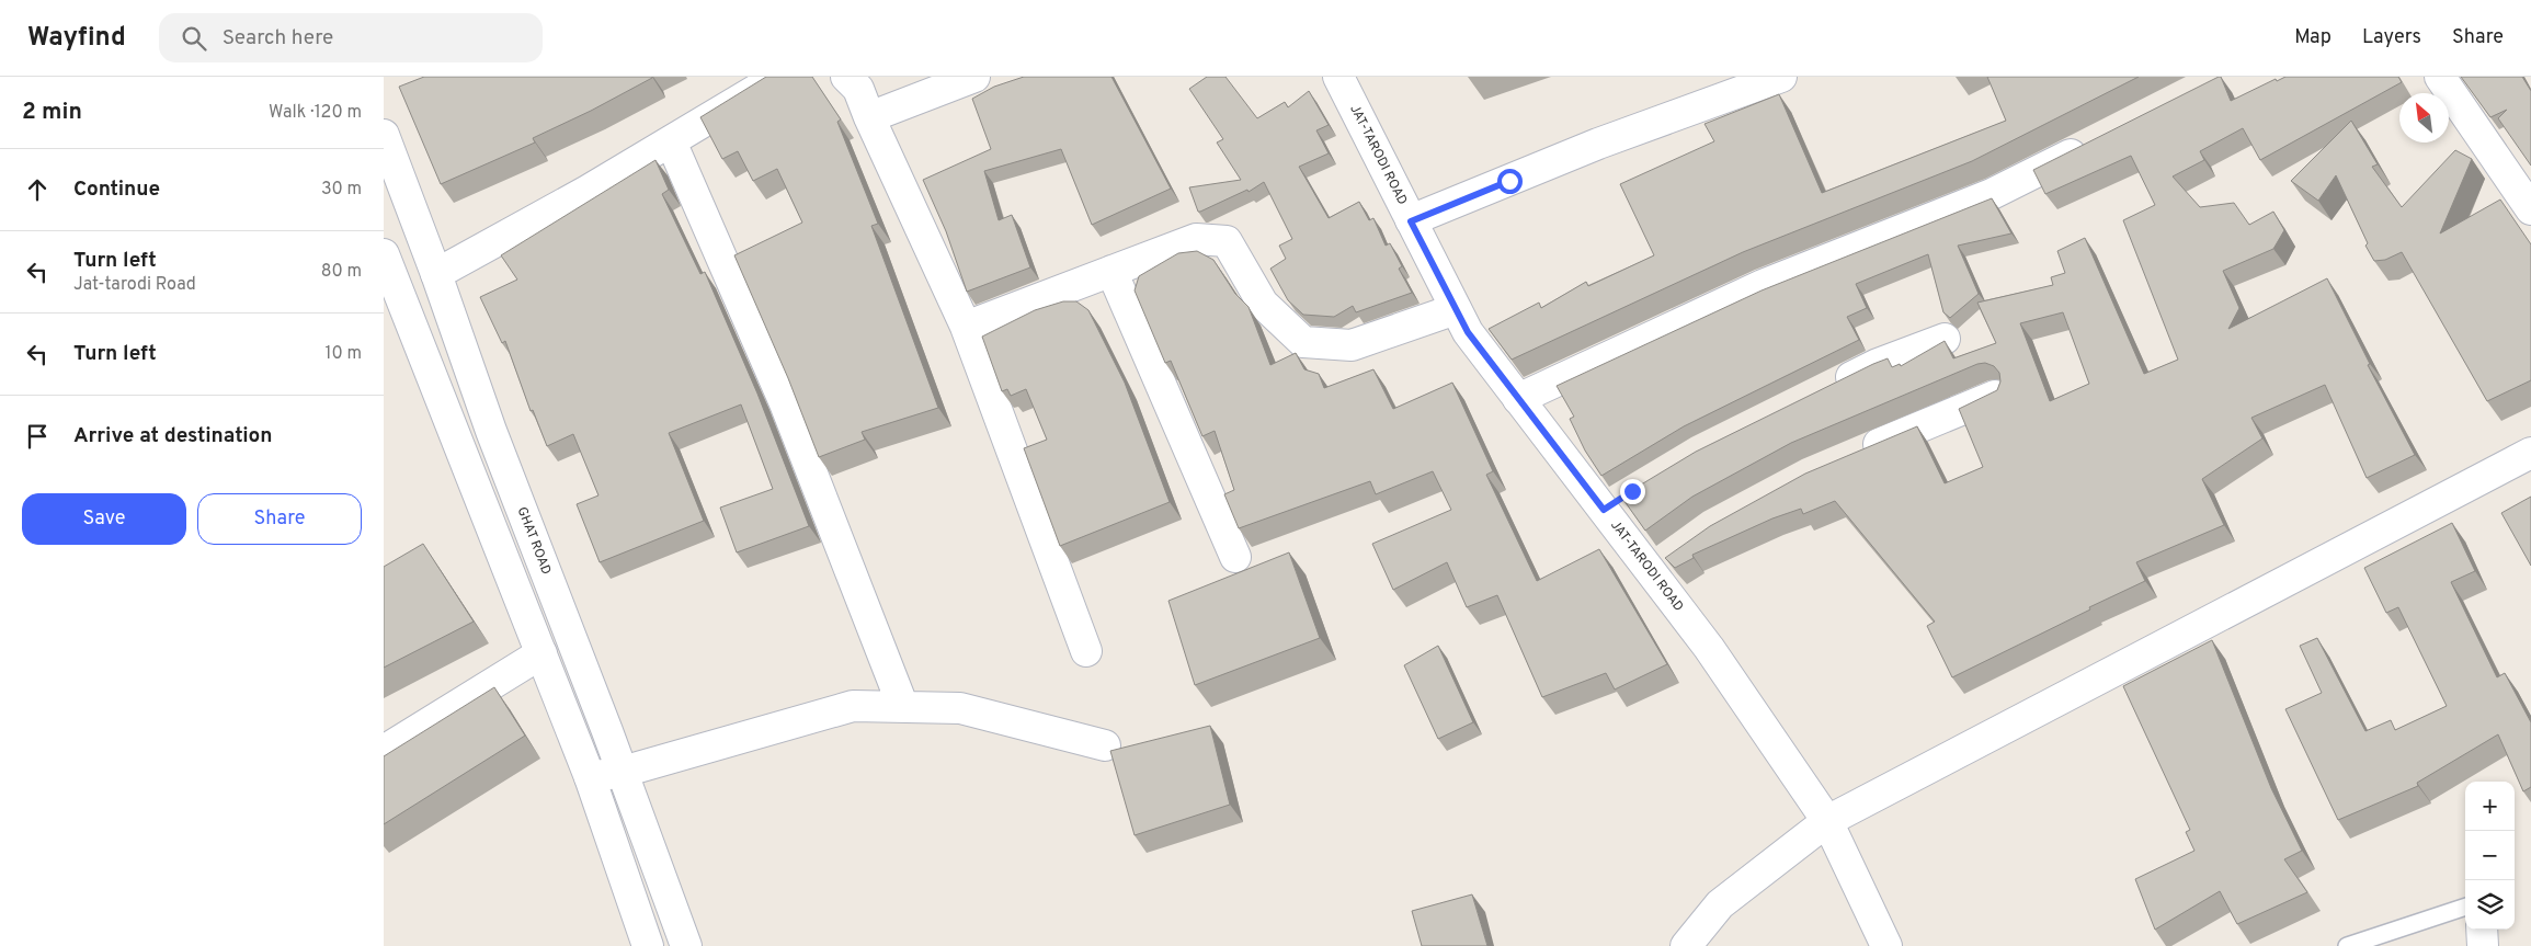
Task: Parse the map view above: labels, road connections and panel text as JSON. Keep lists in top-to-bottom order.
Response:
{
  "streets": {
    "street": ["JAT-TARODI ROAD", "GHAT ROAD"]
  },
  "north": "top left",
  "page": {
    "header": "Wayfind",
    "search": "Search here",
    "nav": ["Map", "Layers", "Share"],
    "heading": ["2 min", "Walk · 120 m"],
    "list": [
      ["Continue", "30 m"],
      ["Turn left", "Jat-tarodi Road", "80 m"],
      ["Turn left", "10 m"],
      "Arrive at destination"
    ],
    "buttons": ["Save", "Share"],
    "map_buttons": ["+", "−"]
  }
}
